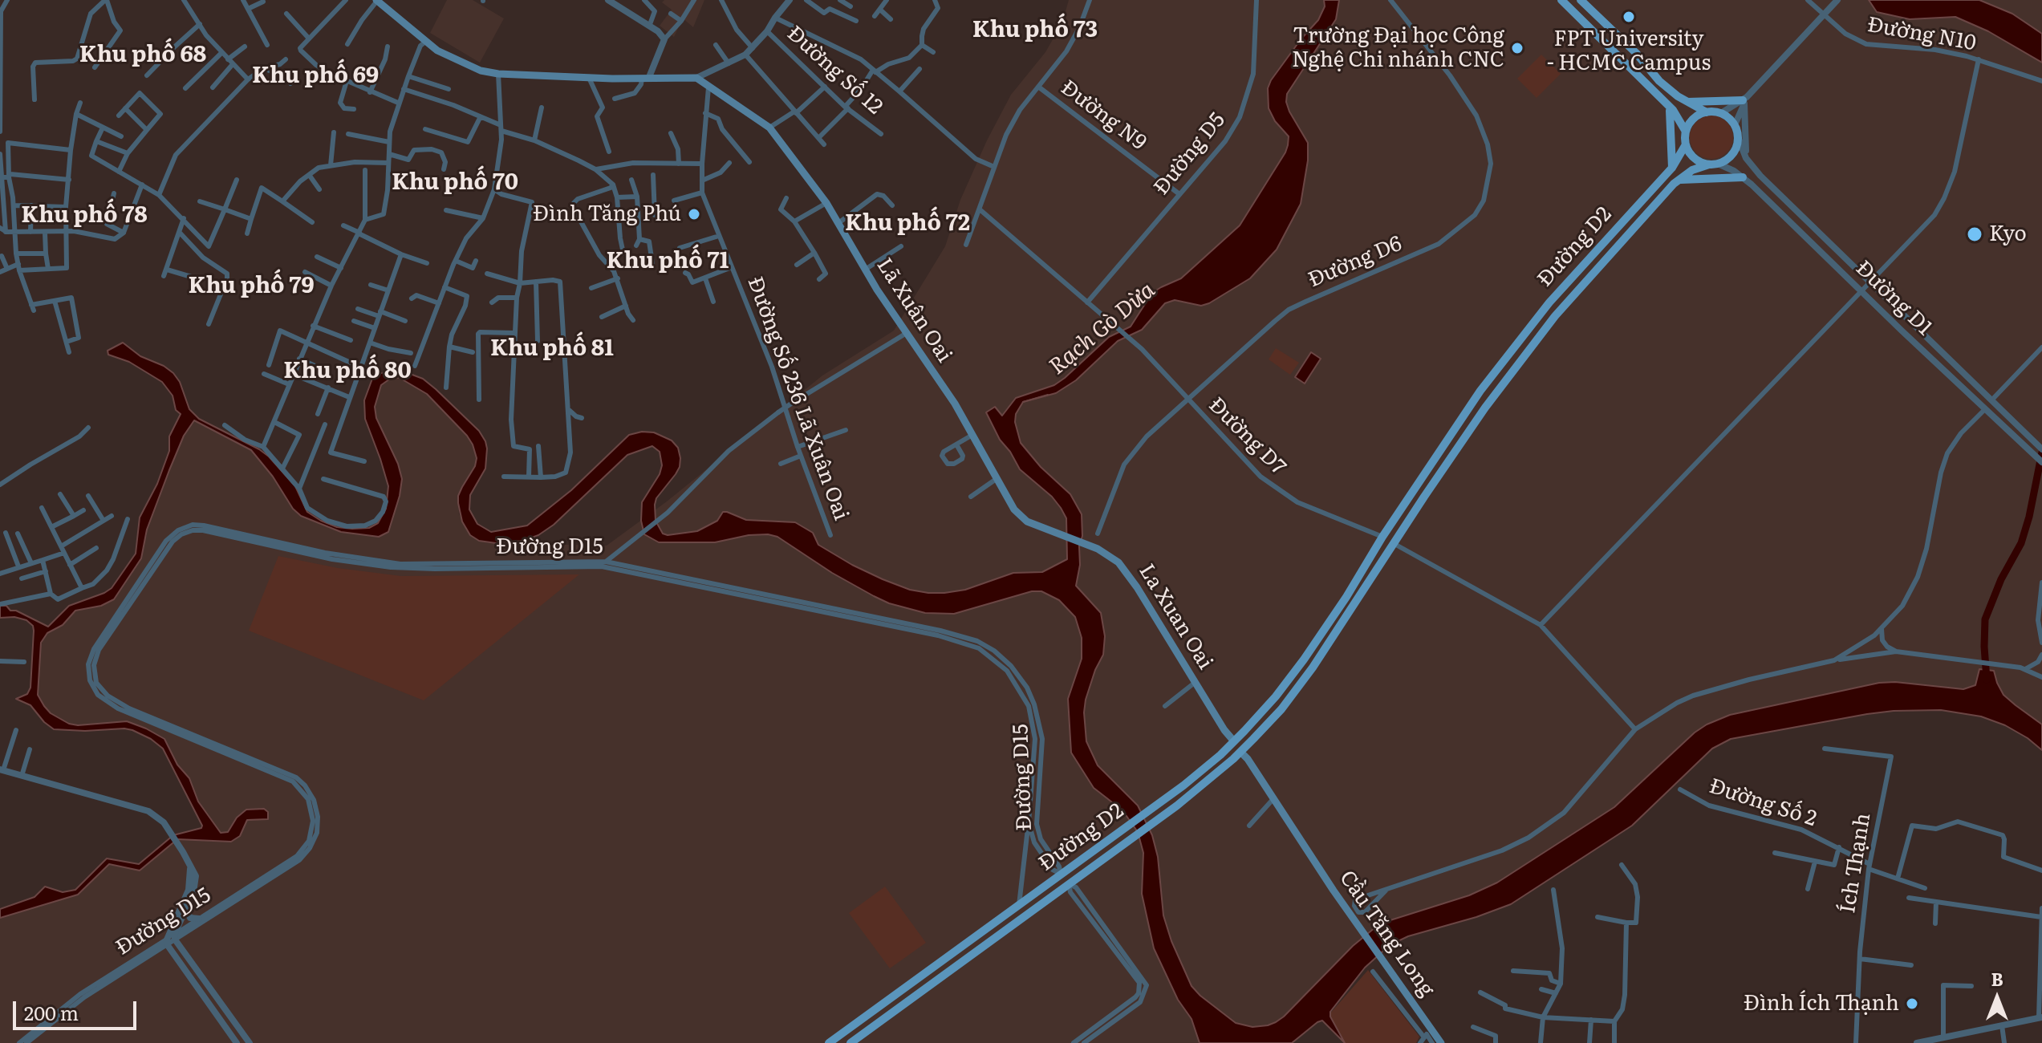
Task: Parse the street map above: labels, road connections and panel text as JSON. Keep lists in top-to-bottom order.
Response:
{
  "streets": {
    "main road": [
      "Đường D2",
      "Lã Xuân Oai",
      "La Xuan Oai",
      "Cầu Tăng Long"
    ],
    "street": [
      "Đường N10",
      "Đường Số 12",
      "Đường N9",
      "Đường D5",
      "Đường D6",
      "Đường D1",
      "Đường Số 236 Lã Xuân Oai",
      "Đường D7",
      "Đường D15",
      "Đường Số 2",
      "Ích Thạnh"
    ]
  },
  "crossings": [
    ["Đường N9", "Đường D5"],
    ["Đường D5", "Đường D7"],
    ["Đường D2", "Đường D1"],
    ["Đường D2", "Đường D7"],
    ["Đường D2", "Đường D15"],
    ["Đường D2", "La Xuan Oai"],
    ["Đường D2", "Cầu Tăng Long"],
    ["Đường D6", "Đường D7"],
    ["Lã Xuân Oai", "Đường Số 236 Lã Xuân Oai"],
    ["Lã Xuân Oai", "La Xuan Oai"],
    ["Đường Số 2", "Ích Thạnh"]
  ],
  "districts": [
    "Khu phố 73",
    "Khu phố 68",
    "Khu phố 69",
    "Khu phố 70",
    "Khu phố 78",
    "Khu phố 72",
    "Khu phố 71",
    "Khu phố 79",
    "Khu phố 81",
    "Khu phố 80"
  ],
  "water": ["Rạch Gò Dừa"],
  "places": [
    "FPT University - HCMC Campus",
    "Trường Đại học Công Nghệ Chi nhánh CNC",
    "Đình Tăng Phú",
    "Kyo",
    "Đình Ích Thạnh"
  ],
  "scale_bar": "200 m",
  "north": "top"
}
